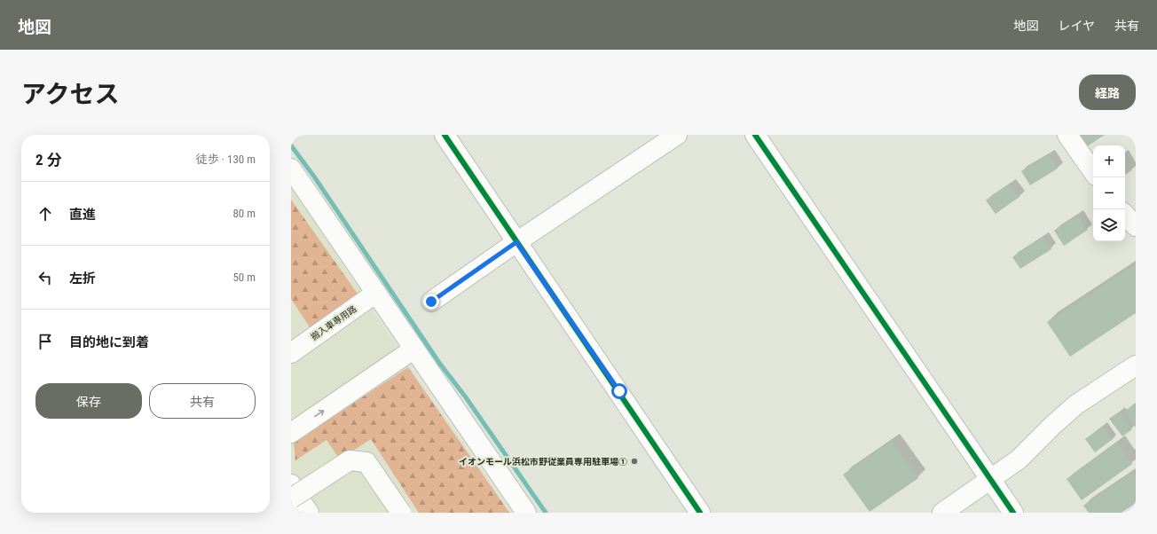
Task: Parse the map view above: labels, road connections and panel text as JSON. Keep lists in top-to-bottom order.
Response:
{
  "streets": {
    "street": ["搬入車専用路"]
  },
  "places": ["イオンモール浜松市野従業員専用駐車場①"],
  "page": {
    "header": "地図",
    "nav": ["地図", "レイヤ", "共有"],
    "title": "アクセス",
    "buttons": [
      "経路",
      ["保存", "共有"]
    ],
    "heading": ["2 分", "徒歩 · 130 m"],
    "map_buttons": ["+", "−"],
    "list": [
      ["直進", "80 m"],
      ["左折", "50 m"],
      "目的地に到着"
    ]
  }
}
